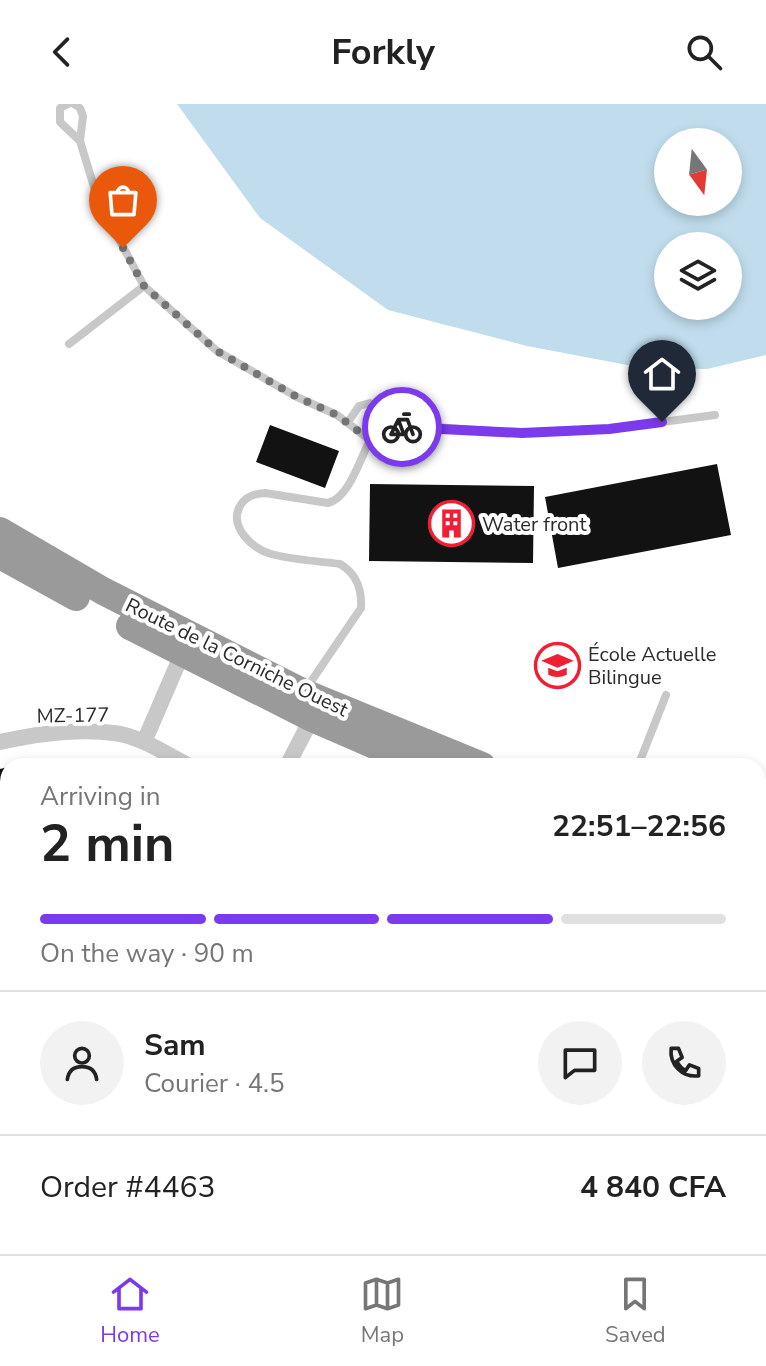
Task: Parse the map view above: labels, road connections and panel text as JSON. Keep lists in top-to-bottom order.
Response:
{
  "streets": {
    "highway": ["Route de la Corniche Ouest"],
    "street": ["MZ-177"]
  },
  "places": {
    "building": ["Water front"],
    "school or university": ["École Actuelle Bilingue"]
  },
  "north": "bottom",
  "page": {
    "header": "Forkly",
    "heading": ["2 min", "Arriving in", "22:51–22:56"],
    "panel": [
      "Sam",
      "Courier · 4.5",
      "Order #4463",
      "4 840 CFA"
    ],
    "bar": "On the way · 90 m",
    "tabs": ["Home", "Map", "Saved"]
  }
}
